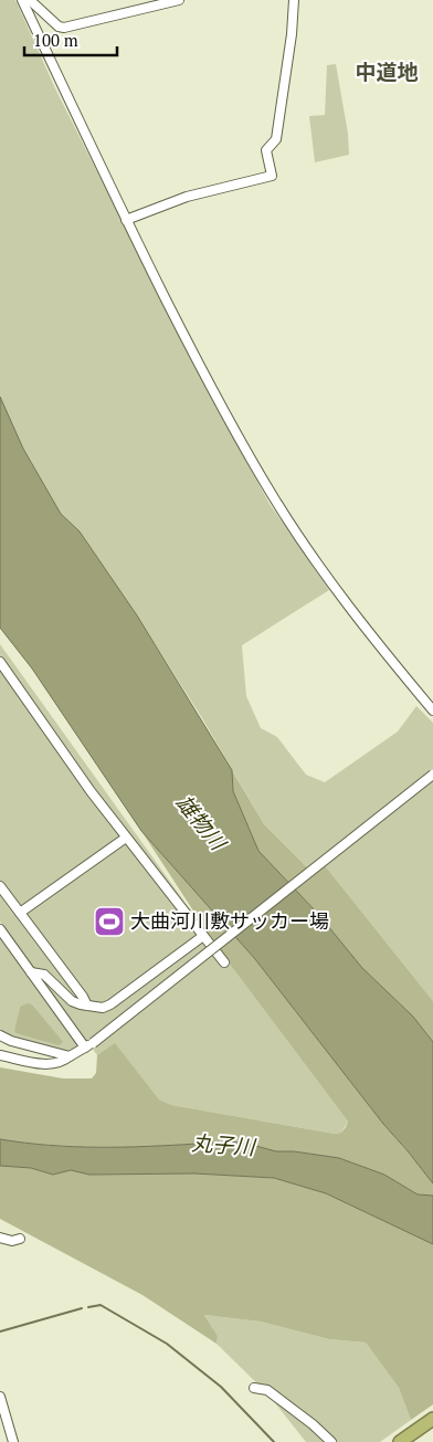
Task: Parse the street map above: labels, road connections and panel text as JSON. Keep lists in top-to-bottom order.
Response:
{
  "districts": ["中道地"],
  "water": ["雄物川", "丸子川"],
  "places": {
    "sports": ["大曲河川敷サッカー場"]
  },
  "scale_bar": "100 m"
}
